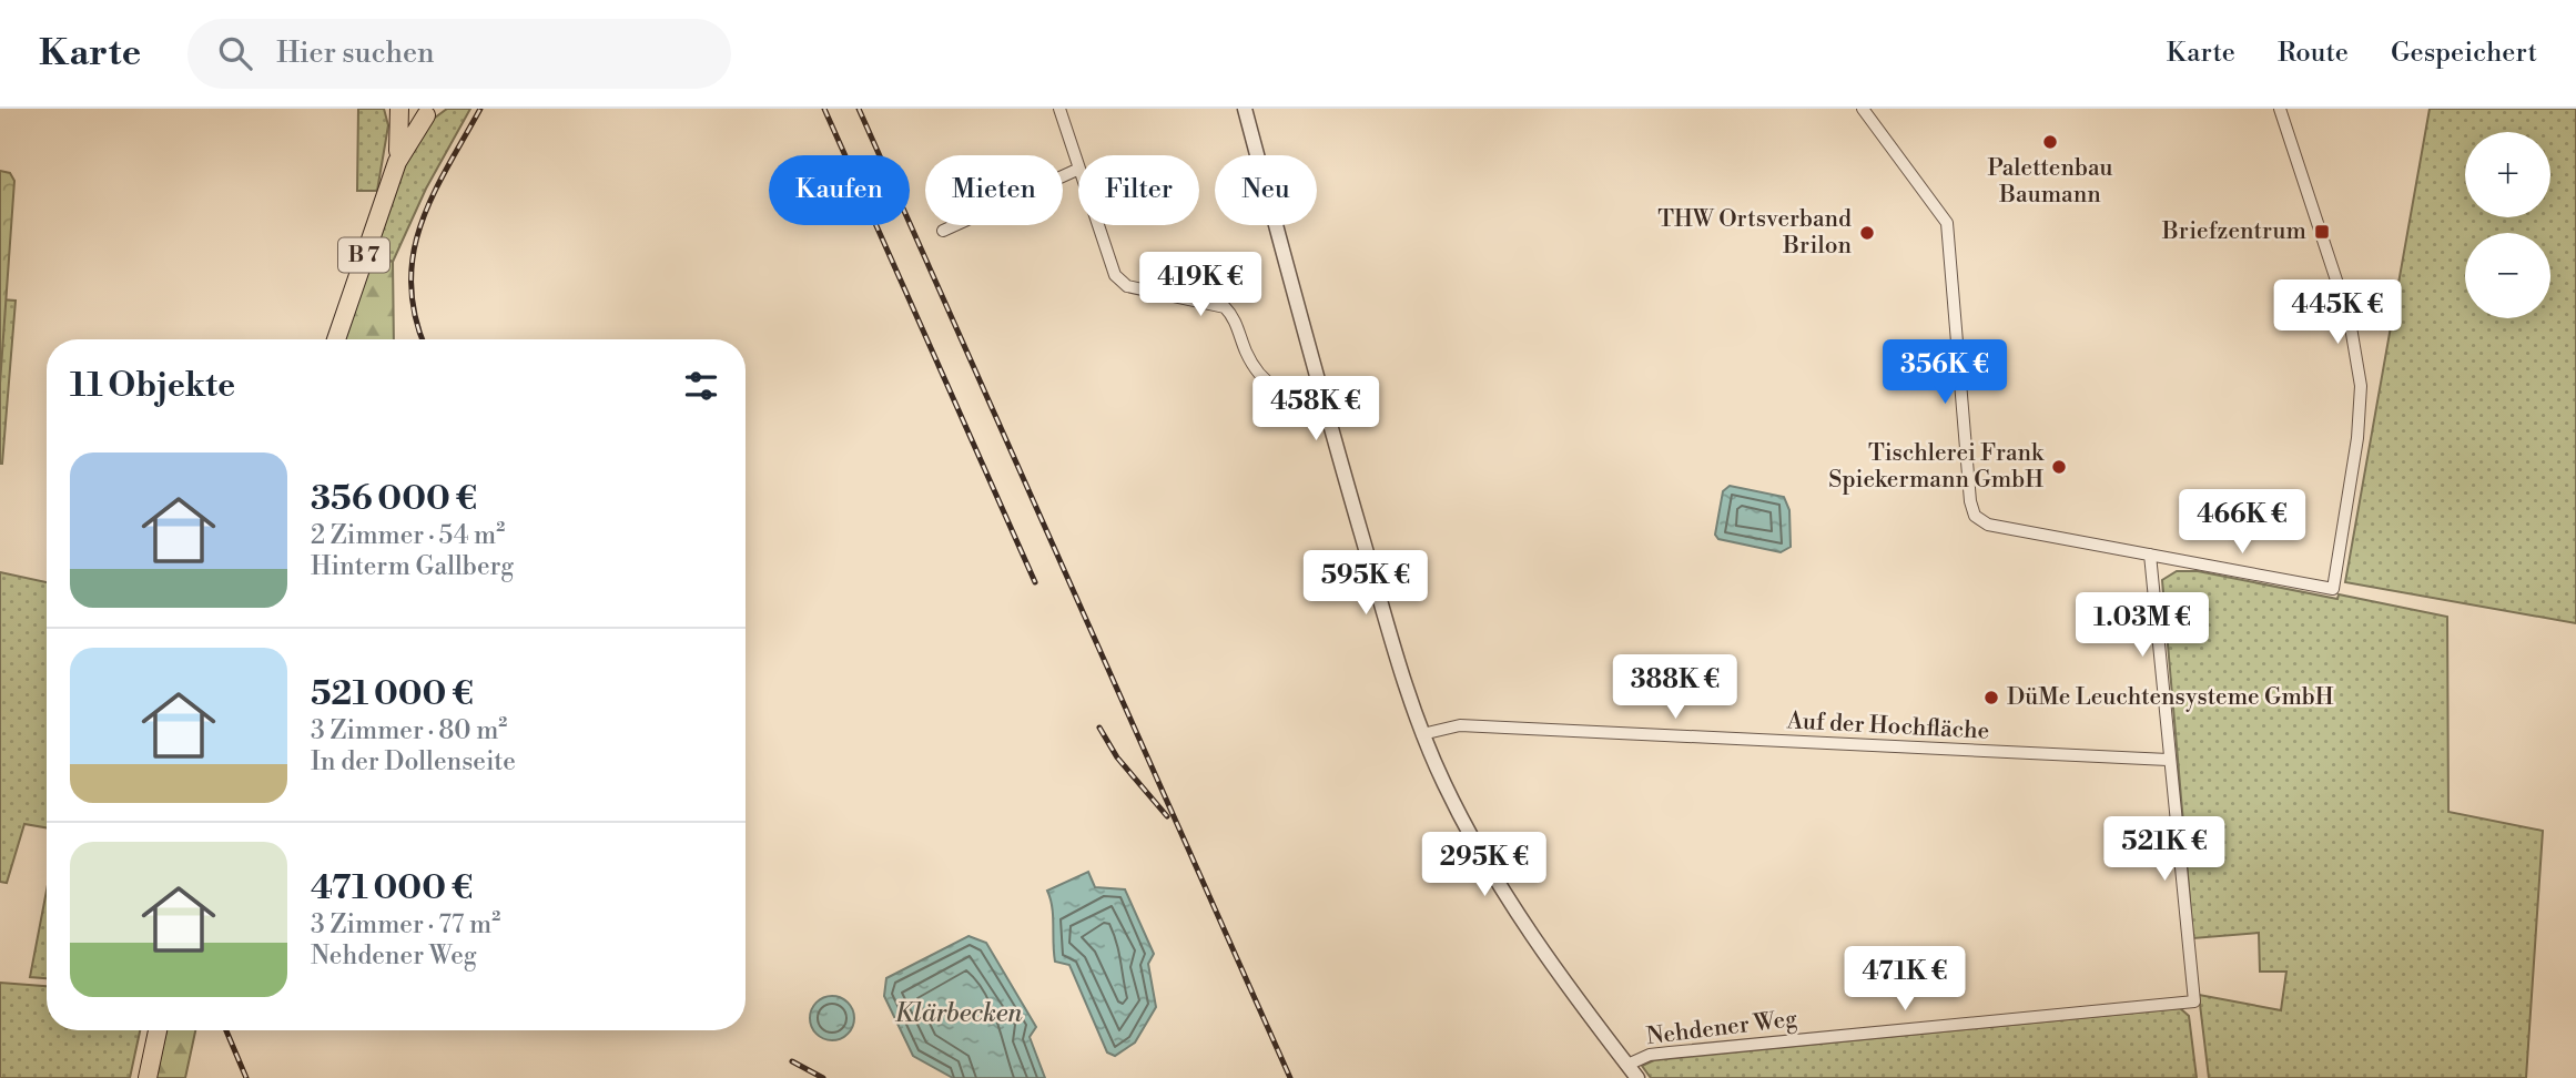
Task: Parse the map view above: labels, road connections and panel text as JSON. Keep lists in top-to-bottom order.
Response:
{
  "streets": {
    "main road": ["B 7"],
    "street": ["Auf der Hochfläche", "Nehdener Weg"]
  },
  "crossings": [
    ["Auf der Hochfläche", "Nehdener Weg"]
  ],
  "water": ["Klärbecken"],
  "places": {
    "other": [
      "Palettenbau Baumann",
      "THW Ortsverband Brilon",
      "Tischlerei Frank Spiekermann GmbH",
      "DüMe Leuchtensysteme GmbH"
    ],
    "transit": ["Briefzentrum"]
  },
  "page": {
    "header": "Karte",
    "search": "Hier suchen",
    "nav": ["Karte", "Route", "Gespeichert"],
    "map_buttons": ["+", "−"],
    "chip": [
      "Kaufen",
      "Mieten",
      "Filter",
      "Neu"
    ],
    "price": [
      "419K €",
      "445K €",
      "356K €",
      "458K €",
      "466K €",
      "595K €",
      "1.03M €",
      "388K €",
      "521K €",
      "295K €",
      "471K €"
    ],
    "heading": "11 Objekte",
    "list": [
      {
        "name": "356 000 €",
        "note": "2 Zimmer · 54 m² · Hinterm Gallberg"
      },
      {
        "name": "521 000 €",
        "note": "3 Zimmer · 80 m² · In der Dollenseite"
      },
      {
        "name": "471 000 €",
        "note": "3 Zimmer · 77 m² · Nehdener Weg"
      }
    ]
  }
}
